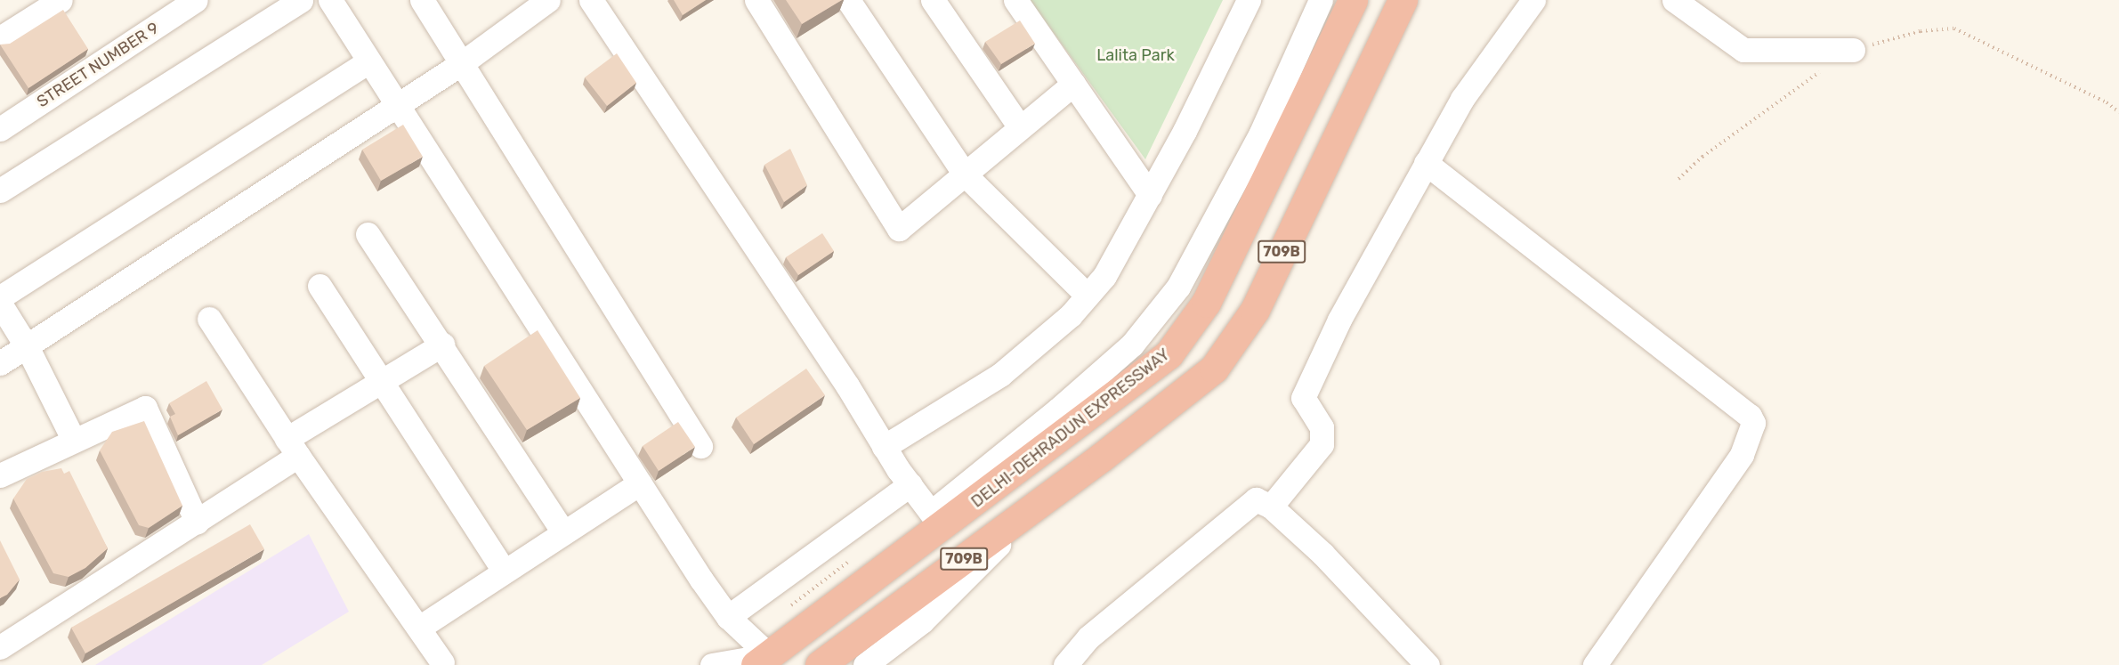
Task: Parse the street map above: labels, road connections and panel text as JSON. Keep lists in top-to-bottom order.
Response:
{
  "streets": {
    "highway": ["709B", "DELHI-DEHRADUN EXPRESSWAY"],
    "street": ["STREET NUMBER 9"]
  },
  "parks": ["Lalita Park"]
}
